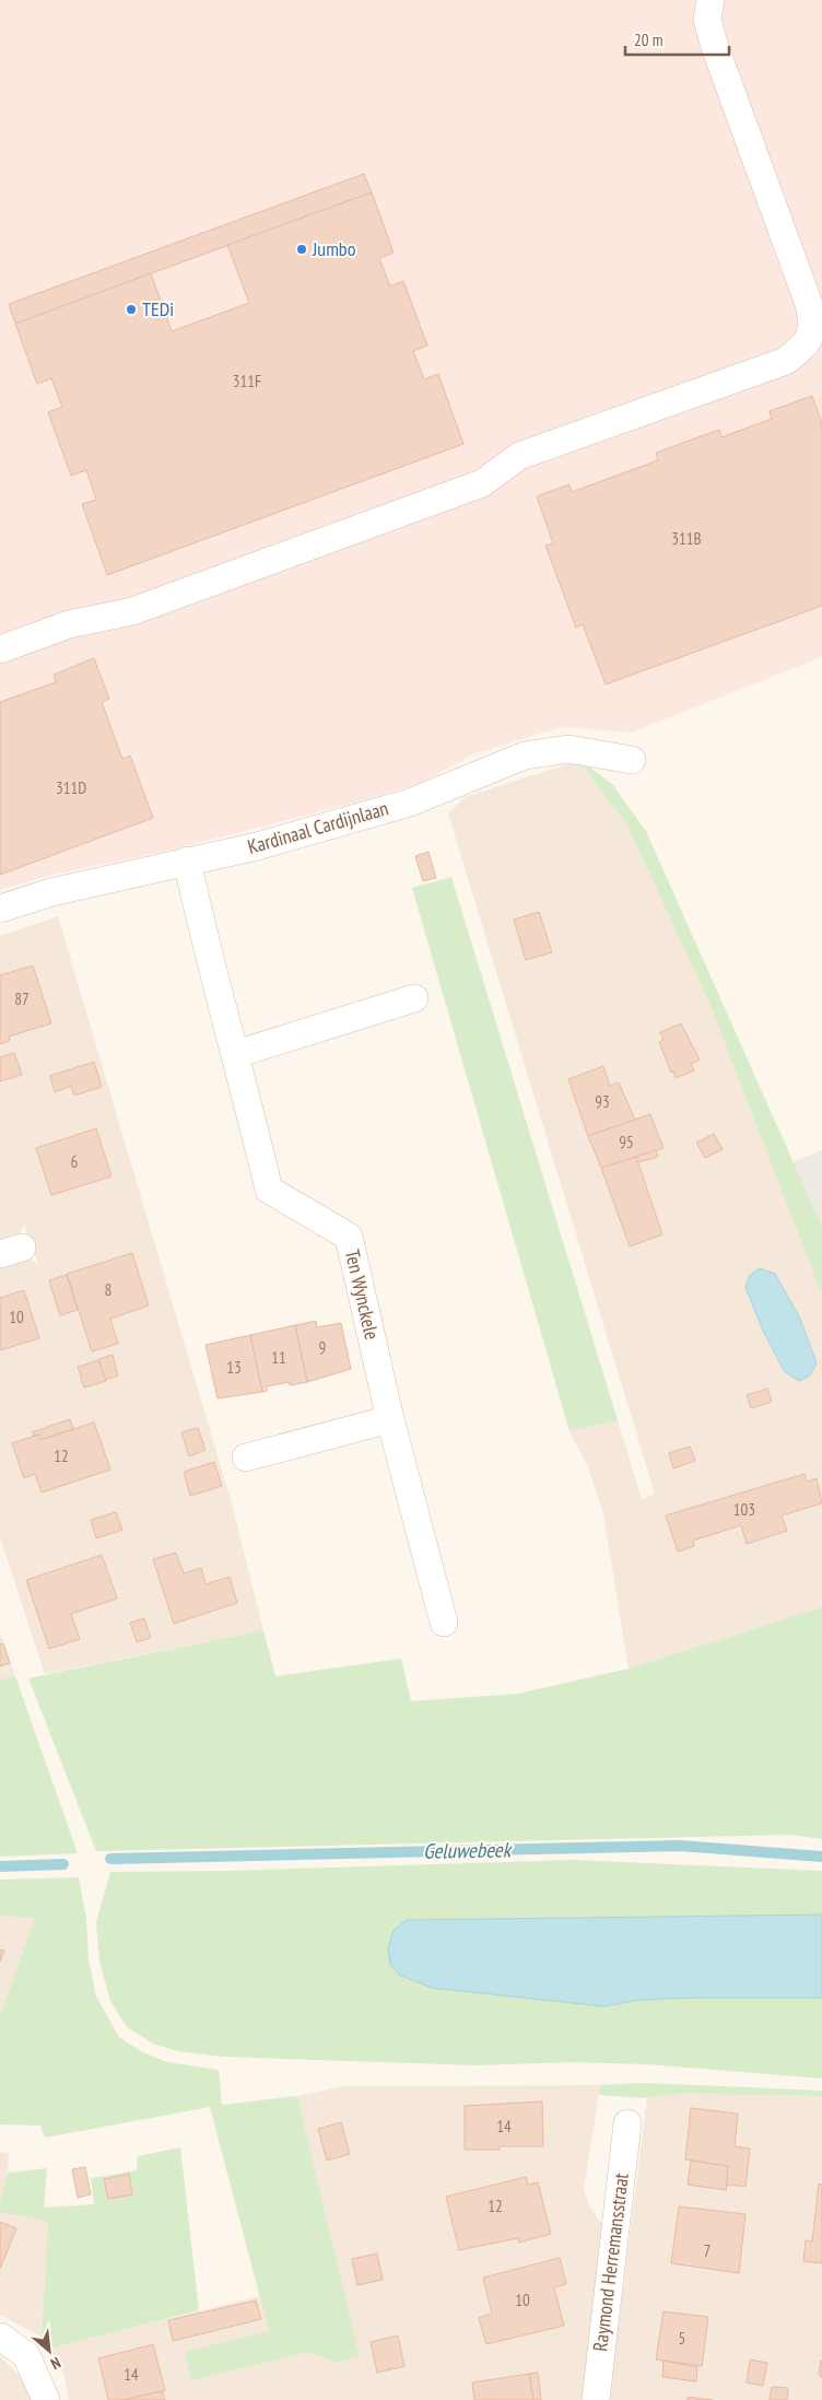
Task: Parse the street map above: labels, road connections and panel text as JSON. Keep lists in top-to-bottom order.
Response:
{
  "streets": {
    "street": ["Kardinaal Cardijnlaan", "Ten Wynckele", "Raymond Herremansstraat"]
  },
  "crossings": [
    ["Kardinaal Cardijnlaan", "Ten Wynckele"]
  ],
  "water": ["Geluwebeek"],
  "places": ["Jumbo", "TEDi"],
  "house_numbers": [
    "311F",
    "311B",
    "311D",
    "87",
    "93",
    "95",
    "6",
    "8",
    "10",
    "9",
    "11",
    "13",
    "12",
    "103",
    "14",
    "12",
    "7",
    "10",
    "5",
    "14"
  ],
  "scale_bar": "20 m",
  "north": "bottom right"
}
